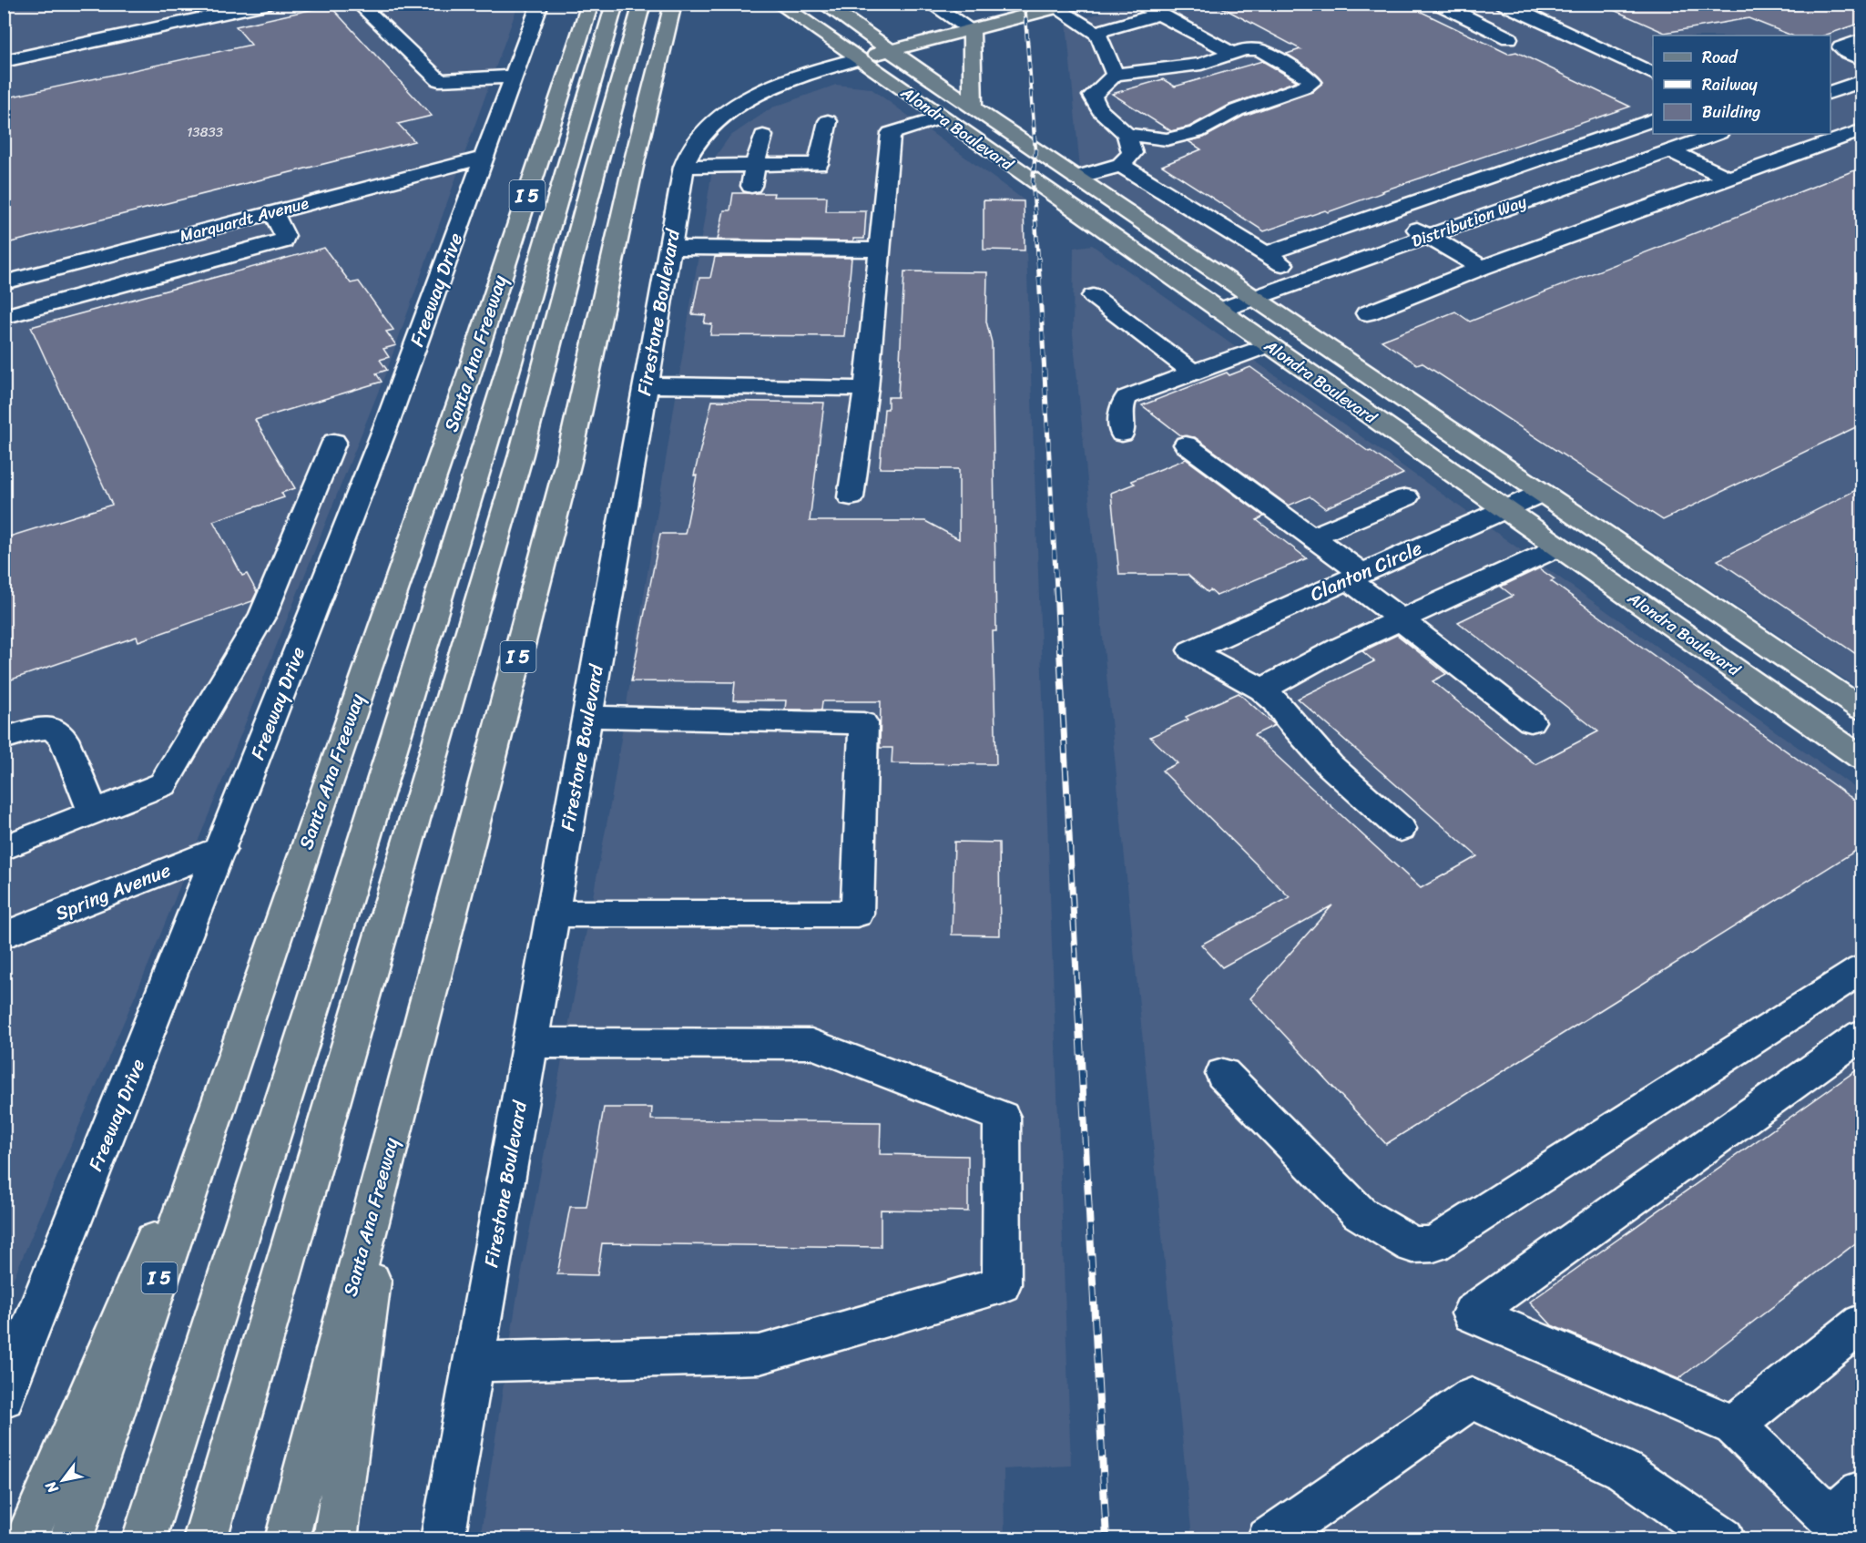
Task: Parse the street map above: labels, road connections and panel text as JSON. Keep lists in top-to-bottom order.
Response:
{
  "streets": {
    "main road": ["Alondra Boulevard", "I 5", "Santa Ana Freeway"],
    "street": [
      "Marquardt Avenue",
      "Distribution Way",
      "Freeway Drive",
      "Firestone Boulevard",
      "Clanton Circle",
      "Spring Avenue"
    ]
  },
  "crossings": [
    ["Alondra Boulevard", "Distribution Way"],
    ["Alondra Boulevard", "Firestone Boulevard"],
    ["Alondra Boulevard", "Clanton Circle"],
    ["Marquardt Avenue", "Freeway Drive"],
    ["Freeway Drive", "Spring Avenue"]
  ],
  "house_numbers": ["13833"],
  "legend": ["Road", "Railway", "Building"],
  "north": "bottom left"
}
